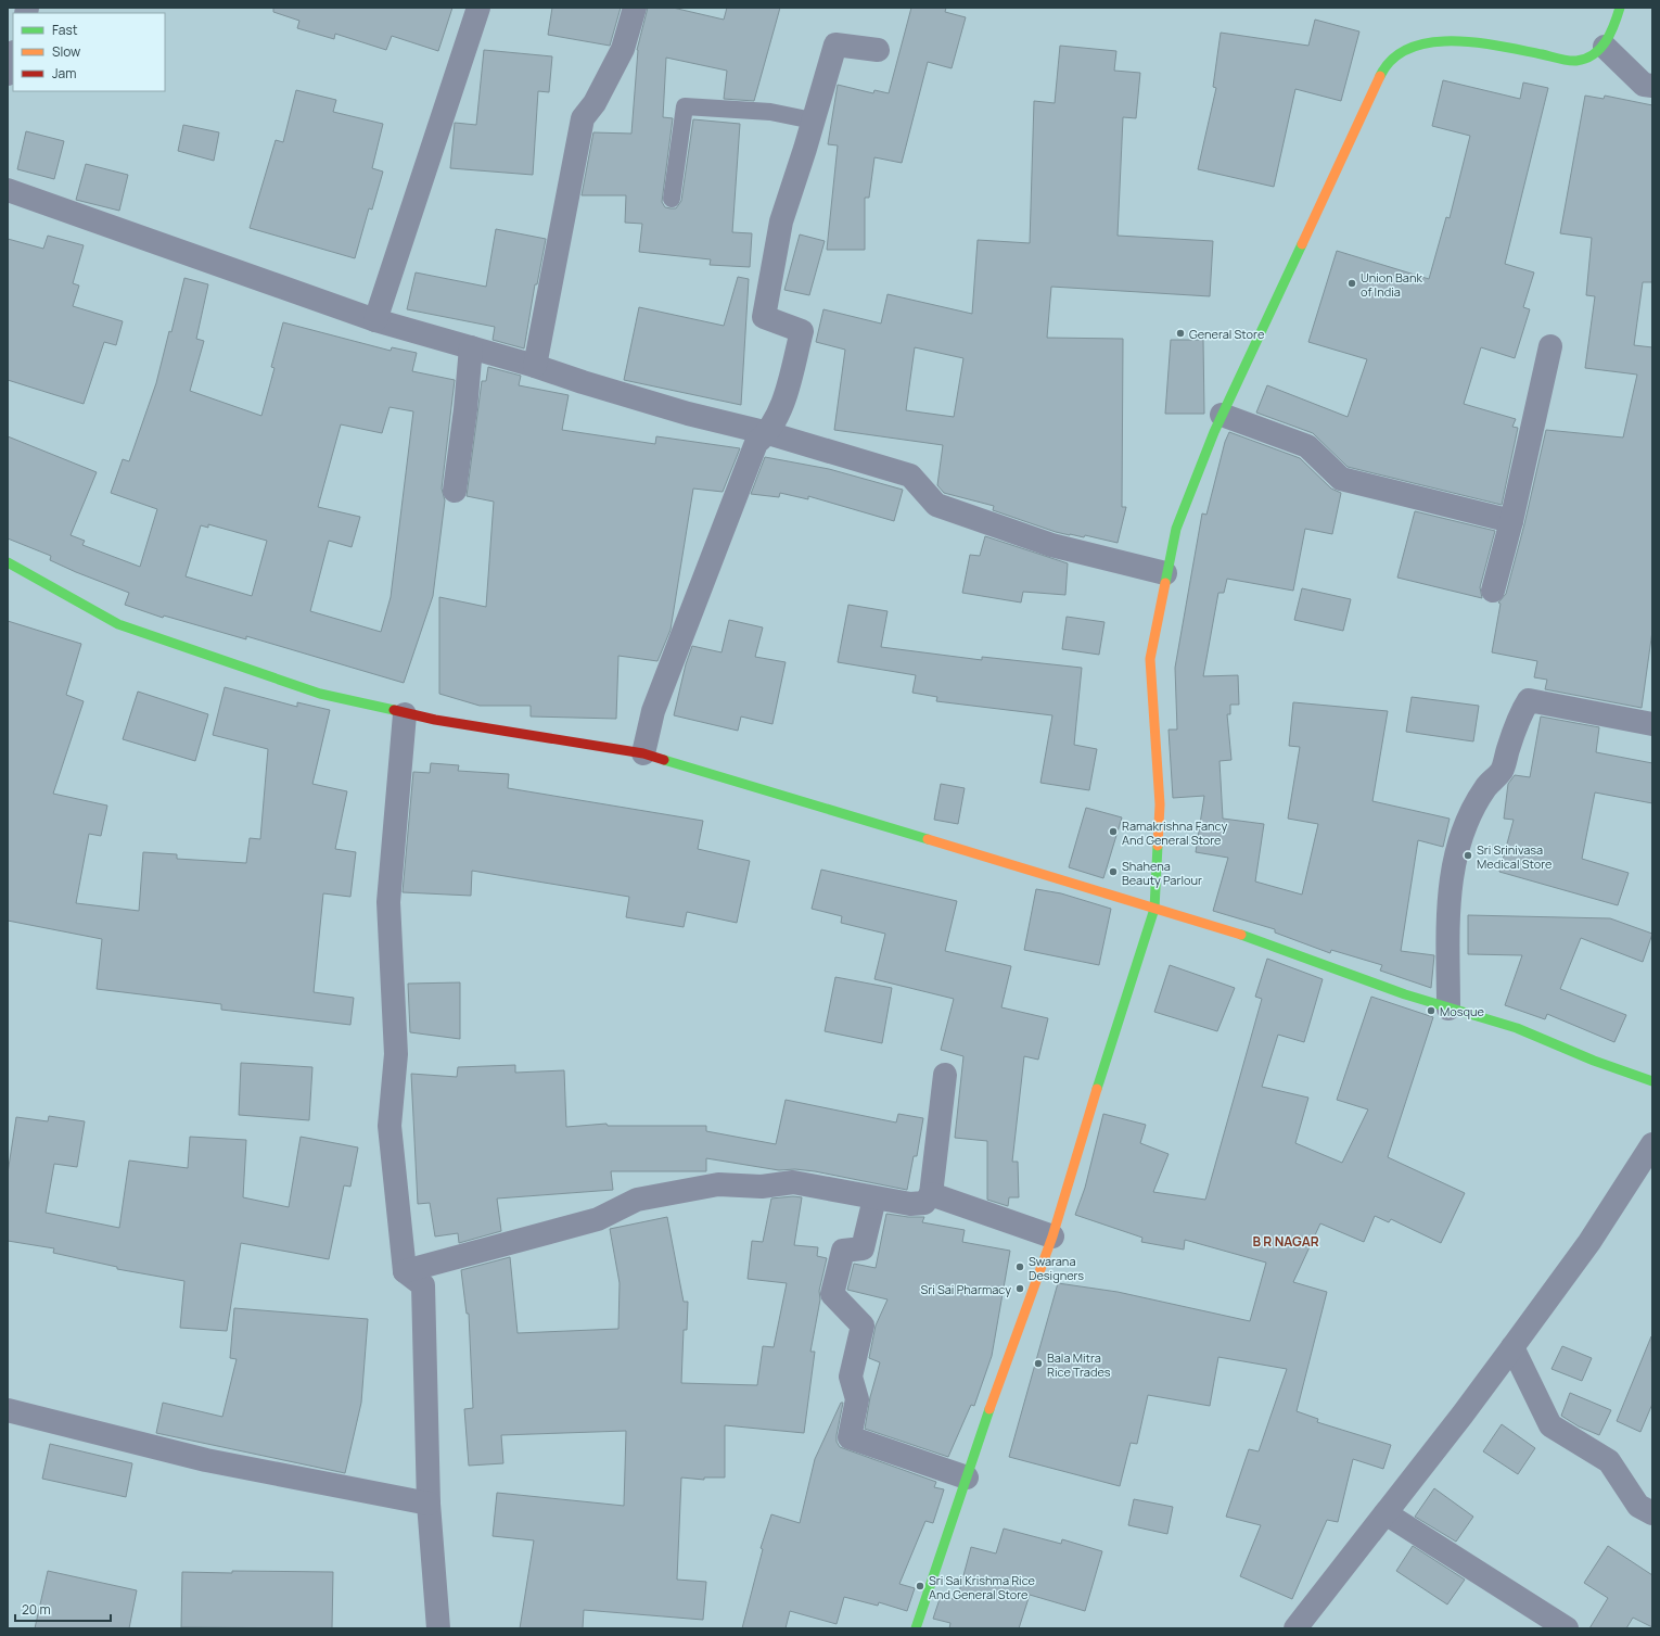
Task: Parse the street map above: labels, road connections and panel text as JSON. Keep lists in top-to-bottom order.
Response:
{
  "districts": ["B R NAGAR"],
  "places": [
    "Union Bank of India",
    "General Store",
    "Ramakrishna Fancy And General Store",
    "Sri Srinivasa Medical Store",
    "Shahena Beauty Parlour",
    "Mosque",
    "Swarana Designers",
    "Sri Sai Pharmacy",
    "Bala Mitra Rice Trades",
    "Sri Sai Krishma Rice And General Store"
  ],
  "legend": ["Fast", "Slow", "Jam"],
  "scale_bar": "20 m"
}
